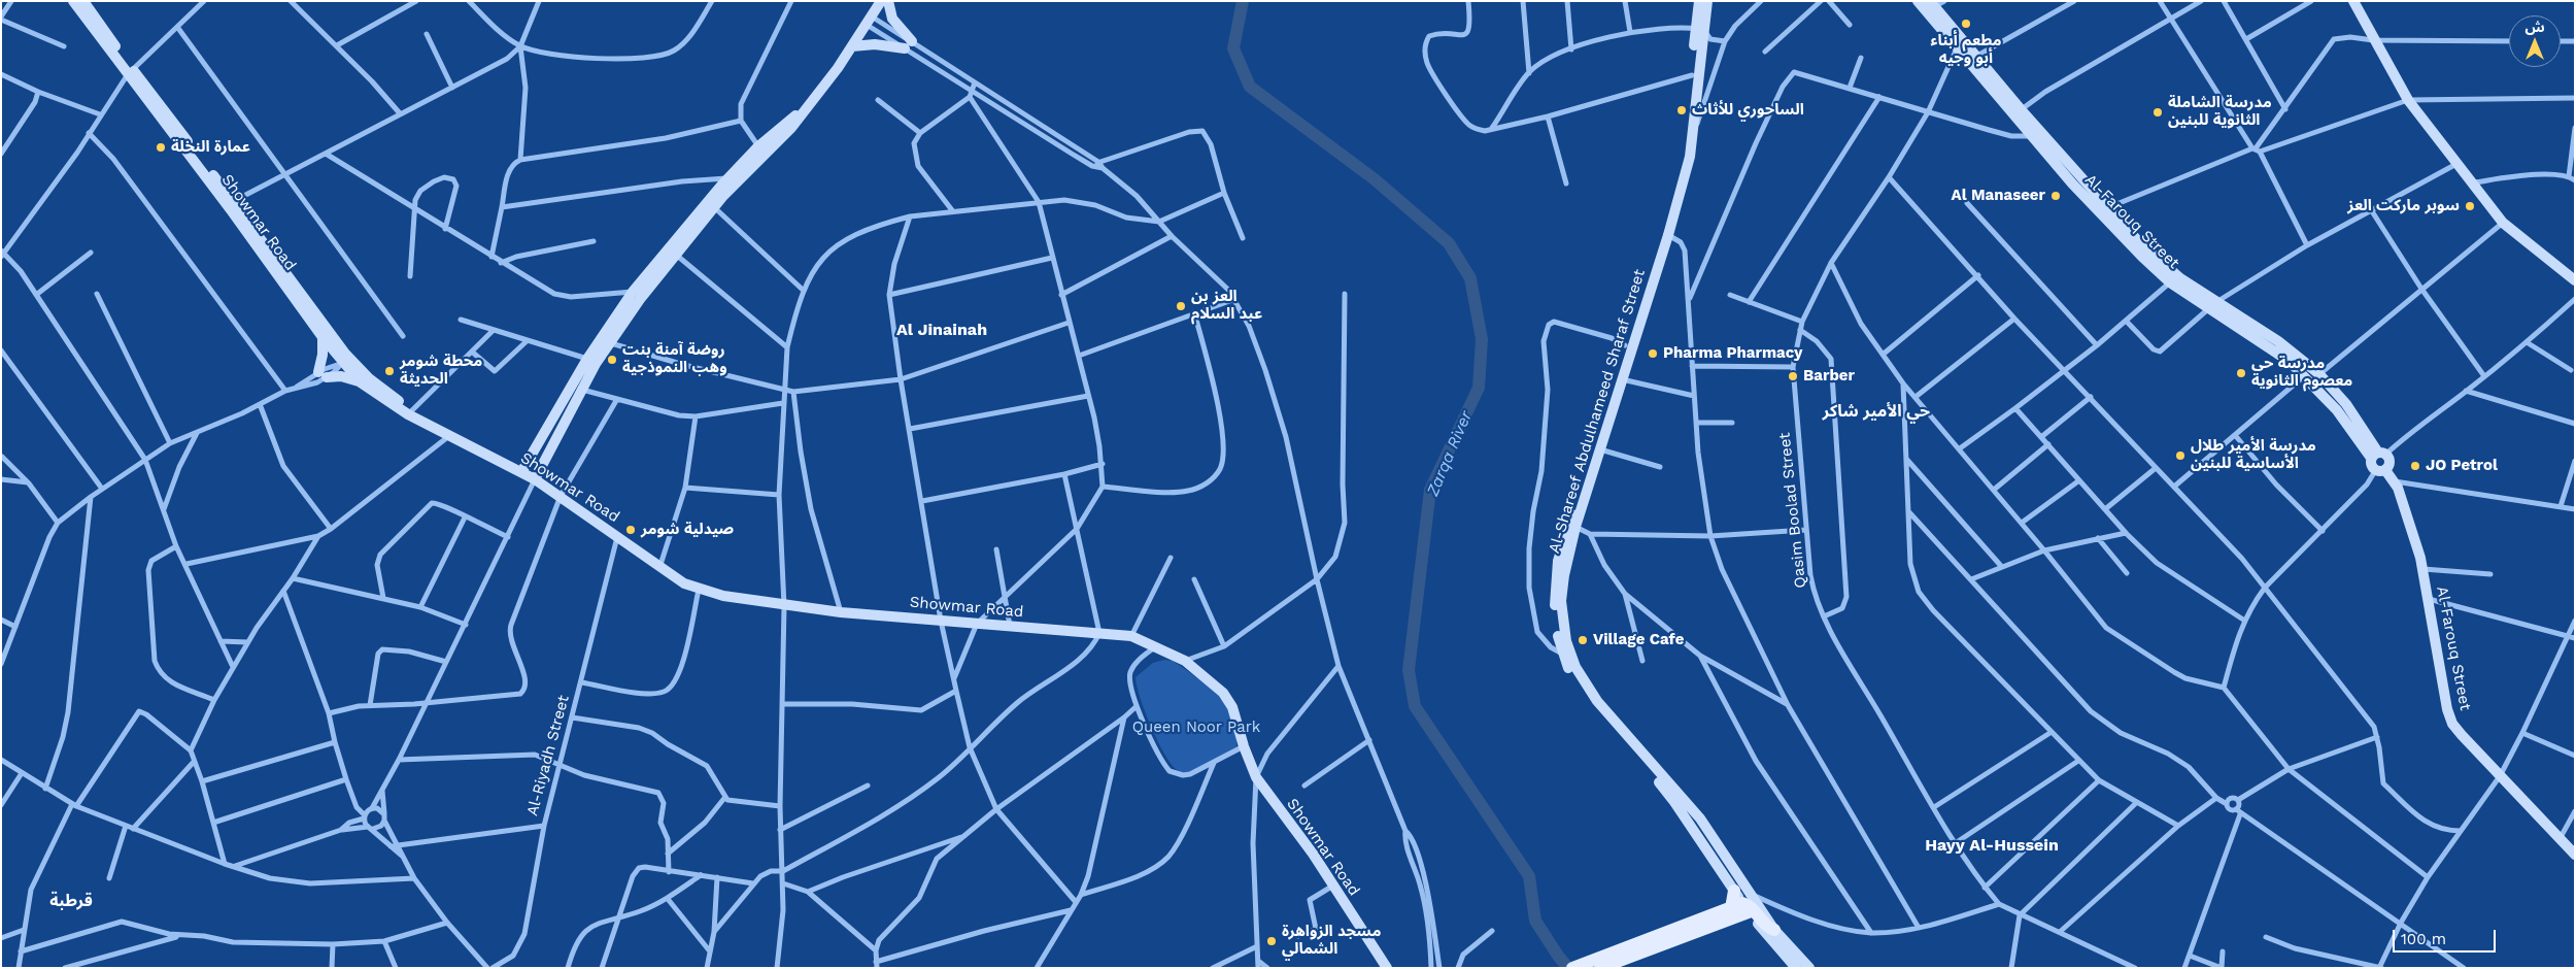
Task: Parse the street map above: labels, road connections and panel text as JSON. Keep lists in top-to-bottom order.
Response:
{
  "streets": {
    "main road": ["Al-Farouq Street", "Showmar Road", "Al-Shareef Abdulhameed Sharaf Street"],
    "street": ["Qasim Boolad Street", "Al-Riyadh Street"]
  },
  "crossings": [
    ["Al-Farouq Street", "Qasim Boolad Street"],
    ["Showmar Road", "Al-Riyadh Street"]
  ],
  "districts": [
    "Al Jinainah",
    "حي الأمير شاكر",
    "Hayy Al-Hussein",
    "قرطبة"
  ],
  "water": ["Zarqa River"],
  "parks": ["Queen Noor Park"],
  "places": [
    "مطعم أبناء أبو وجيه",
    "الساحوري للأثاث",
    "مدرسة الشاملة الثانوية للبنين",
    "عمارة النخلة",
    "Al Manaseer",
    "سوبر ماركت العز",
    "العز بن عبد السلام",
    "Pharma Pharmacy",
    "روضة آمنة بنت وهب النموذجية",
    "محطة شومر الحديثة",
    "مدرسة حي معصوم الثانوية",
    "Barber",
    "مدرسة الأمير طلال الأساسية للبنين",
    "JO Petrol",
    "صيدلية شومر",
    "Village Cafe",
    "مسجد الزواهرة الشمالي"
  ],
  "scale_bar": "100 m",
  "north": "top"
}
